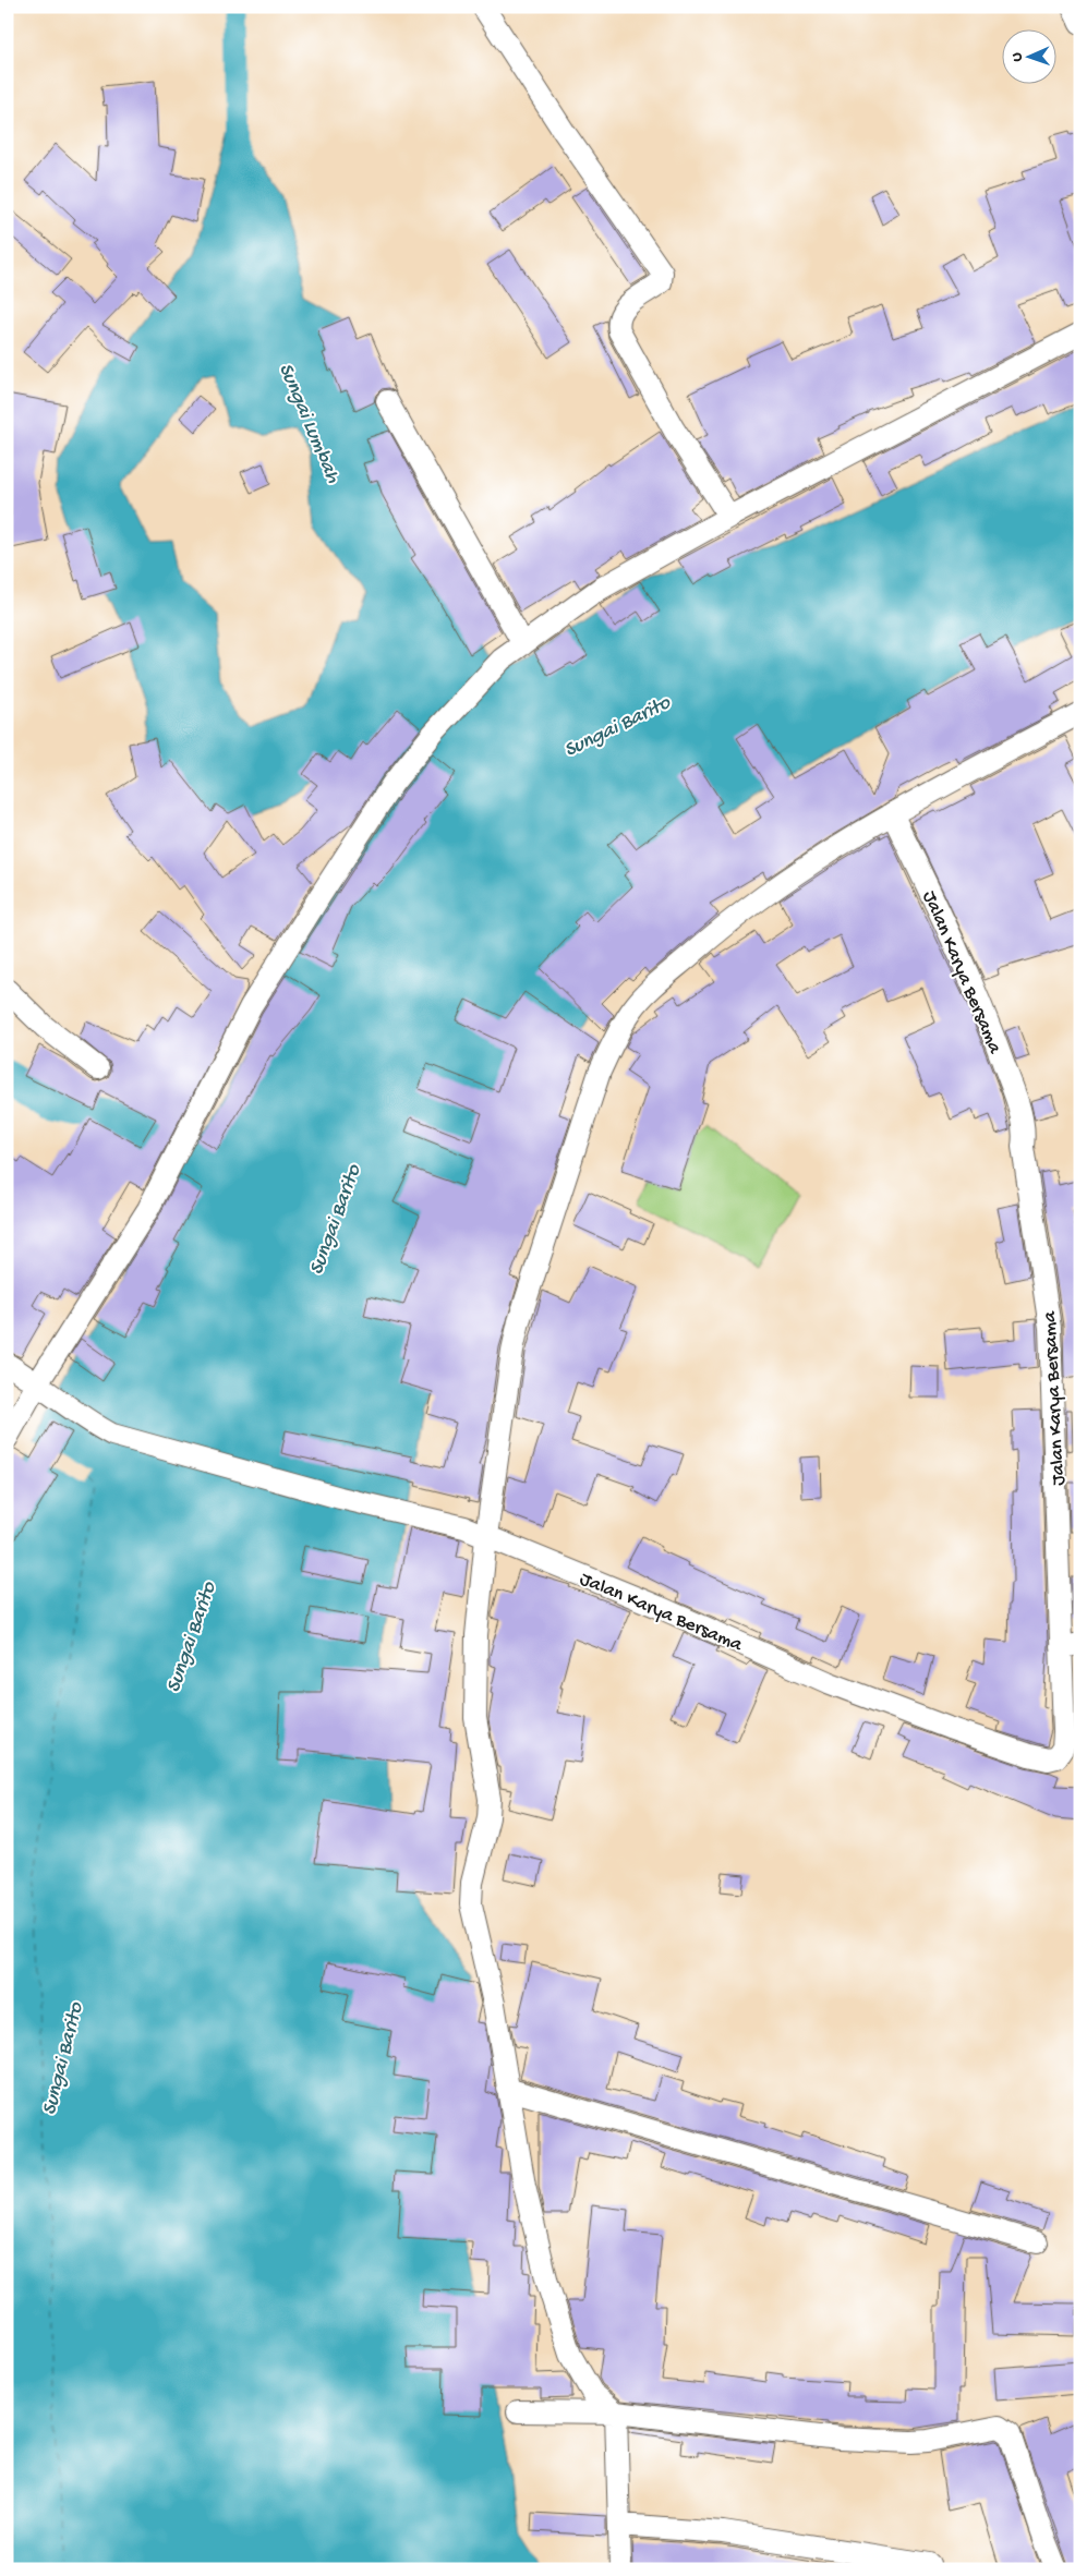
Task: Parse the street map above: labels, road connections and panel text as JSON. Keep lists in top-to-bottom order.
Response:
{
  "streets": {
    "street": ["Jalan Karya Bersama"]
  },
  "water": ["Sungai Lumbah", "Sungai Barito"],
  "north": "left"
}
